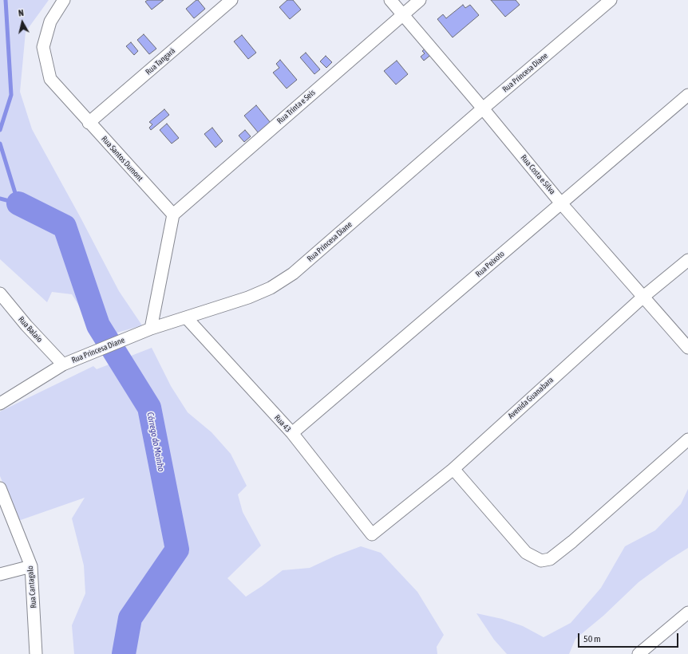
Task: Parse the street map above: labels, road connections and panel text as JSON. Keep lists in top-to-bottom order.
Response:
{
  "streets": {
    "street": [
      "Rua Tangará",
      "Rua Princesa Diane",
      "Rua Trinta e Seis",
      "Rua Santos Dumont",
      "Rua Costa e Silva",
      "Rua Peixoto",
      "Rua Balaio",
      "Avenida Guanabara",
      "Rua 43",
      "Rua Cantagalo"
    ]
  },
  "crossings": [
    ["Rua Tangará", "Rua Santos Dumont"],
    ["Rua Princesa Diane", "Rua Costa e Silva"],
    ["Rua Princesa Diane", "Rua Balaio"],
    ["Rua Princesa Diane", "Rua 43"],
    ["Rua Trinta e Seis", "Rua Santos Dumont"],
    ["Rua Trinta e Seis", "Rua Costa e Silva"],
    ["Rua Costa e Silva", "Rua Peixoto"],
    ["Rua Costa e Silva", "Avenida Guanabara"],
    ["Rua Peixoto", "Rua 43"],
    ["Avenida Guanabara", "Rua 43"]
  ],
  "water": ["Córrego do Moinho"],
  "scale_bar": "50 m",
  "north": "top"
}
